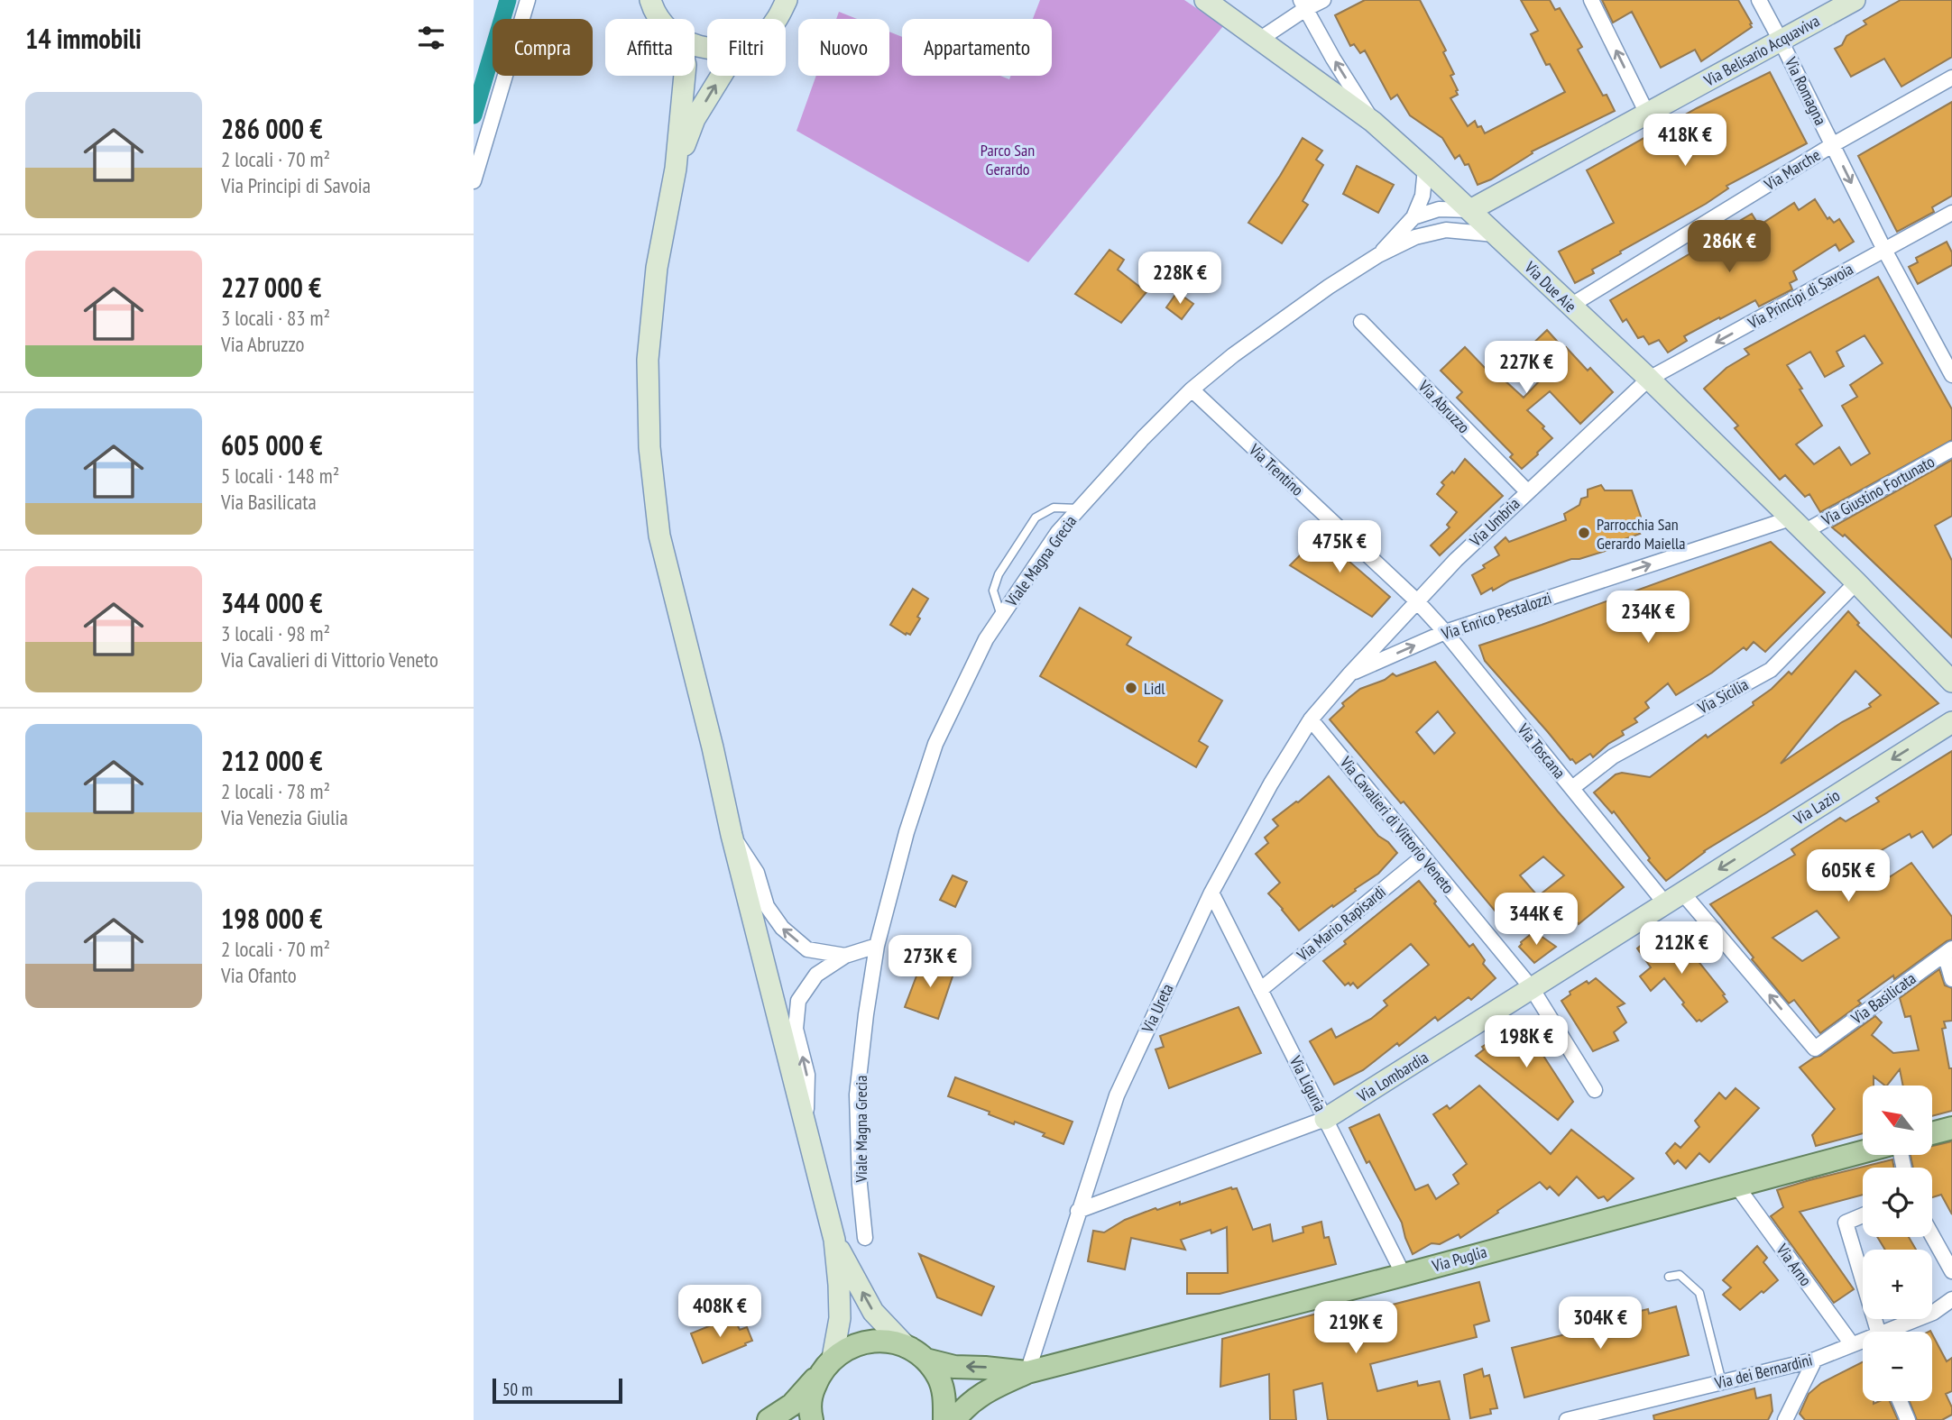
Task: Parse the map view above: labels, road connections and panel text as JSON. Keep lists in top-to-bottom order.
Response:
{
  "streets": {
    "main road": ["Via Puglia"],
    "street": [
      "Via Belisario Acquaviva",
      "Via Romagna",
      "Via Marche",
      "Via Due Aie",
      "Via Principi di Savoia",
      "Via Abruzzo",
      "Via Trentino",
      "Via Giustino Fortunato",
      "Via Umbria",
      "Viale Magna Grecia",
      "Via Enrico Pestalozzi",
      "Via Sicilia",
      "Via Toscana",
      "Via Lazio",
      "Via Cavalieri di Vittorio Veneto",
      "Via Mario Rapisardi",
      "Via Basilicata",
      "Via Ureta",
      "Via Lombardia",
      "Via Liguria",
      "Via Arno",
      "Via dei Bernardini"
    ]
  },
  "crossings": [
    ["Via Belisario Acquaviva", "Via Romagna"],
    ["Via Belisario Acquaviva", "Via Due Aie"],
    ["Via Belisario Acquaviva", "Viale Magna Grecia"],
    ["Via Romagna", "Via Marche"],
    ["Via Romagna", "Via Principi di Savoia"],
    ["Via Marche", "Via Due Aie"],
    ["Via Due Aie", "Via Principi di Savoia"],
    ["Via Due Aie", "Via Giustino Fortunato"],
    ["Via Due Aie", "Via Umbria"],
    ["Via Due Aie", "Viale Magna Grecia"],
    ["Via Due Aie", "Via Enrico Pestalozzi"],
    ["Via Due Aie", "Via Sicilia"],
    ["Via Principi di Savoia", "Via Umbria"],
    ["Via Abruzzo", "Via Umbria"],
    ["Via Trentino", "Via Umbria"],
    ["Via Trentino", "Viale Magna Grecia"],
    ["Via Trentino", "Via Toscana"],
    ["Via Giustino Fortunato", "Via Enrico Pestalozzi"],
    ["Via Umbria", "Via Enrico Pestalozzi"],
    ["Via Umbria", "Via Toscana"],
    ["Via Umbria", "Via Ureta"],
    ["Via Enrico Pestalozzi", "Via Toscana"],
    ["Via Enrico Pestalozzi", "Via Ureta"],
    ["Via Sicilia", "Via Toscana"],
    ["Via Toscana", "Via Lazio"],
    ["Via Toscana", "Via Basilicata"],
    ["Via Toscana", "Via Lombardia"],
    ["Via Lazio", "Via Lombardia"],
    ["Via Cavalieri di Vittorio Veneto", "Via Mario Rapisardi"],
    ["Via Cavalieri di Vittorio Veneto", "Via Ureta"],
    ["Via Cavalieri di Vittorio Veneto", "Via Lombardia"],
    ["Via Mario Rapisardi", "Via Liguria"],
    ["Via Ureta", "Via Lombardia"],
    ["Via Ureta", "Via Liguria"],
    ["Via Ureta", "Via Puglia"],
    ["Via Lombardia", "Via Liguria"],
    ["Via Liguria", "Via Puglia"],
    ["Via Puglia", "Via Arno"],
    ["Via Arno", "Via dei Bernardini"]
  ],
  "one_way": ["Via Principi di Savoia", "Via Enrico Pestalozzi", "Via Lazio"],
  "parks": ["Parco San Gerardo"],
  "places": ["Parrocchia San Gerardo Maiella", "Lidl"],
  "scale_bar": "50 m",
  "north": "top left",
  "page": {
    "heading": "14 immobili",
    "chip": [
      "Compra",
      "Affitta",
      "Filtri",
      "Nuovo",
      "Appartamento"
    ],
    "list": [
      {
        "name": "286 000 €",
        "note": "2 locali · 70 m² · Via Principi di Savoia"
      },
      {
        "name": "227 000 €",
        "note": "3 locali · 83 m² · Via Abruzzo"
      },
      {
        "name": "605 000 €",
        "note": "5 locali · 148 m² · Via Basilicata"
      },
      {
        "name": "344 000 €",
        "note": "3 locali · 98 m² · Via Cavalieri di Vittorio Veneto"
      },
      {
        "name": "212 000 €",
        "note": "2 locali · 78 m² · Via Venezia Giulia"
      },
      {
        "name": "198 000 €",
        "note": "2 locali · 70 m² · Via Ofanto"
      }
    ],
    "price": [
      "418K €",
      "286K €",
      "228K €",
      "227K €",
      "475K €",
      "234K €",
      "605K €",
      "344K €",
      "212K €",
      "273K €",
      "198K €",
      "408K €",
      "304K €",
      "219K €"
    ],
    "map_buttons": ["+", "−"],
    "scale": "50 m"
  }
}
